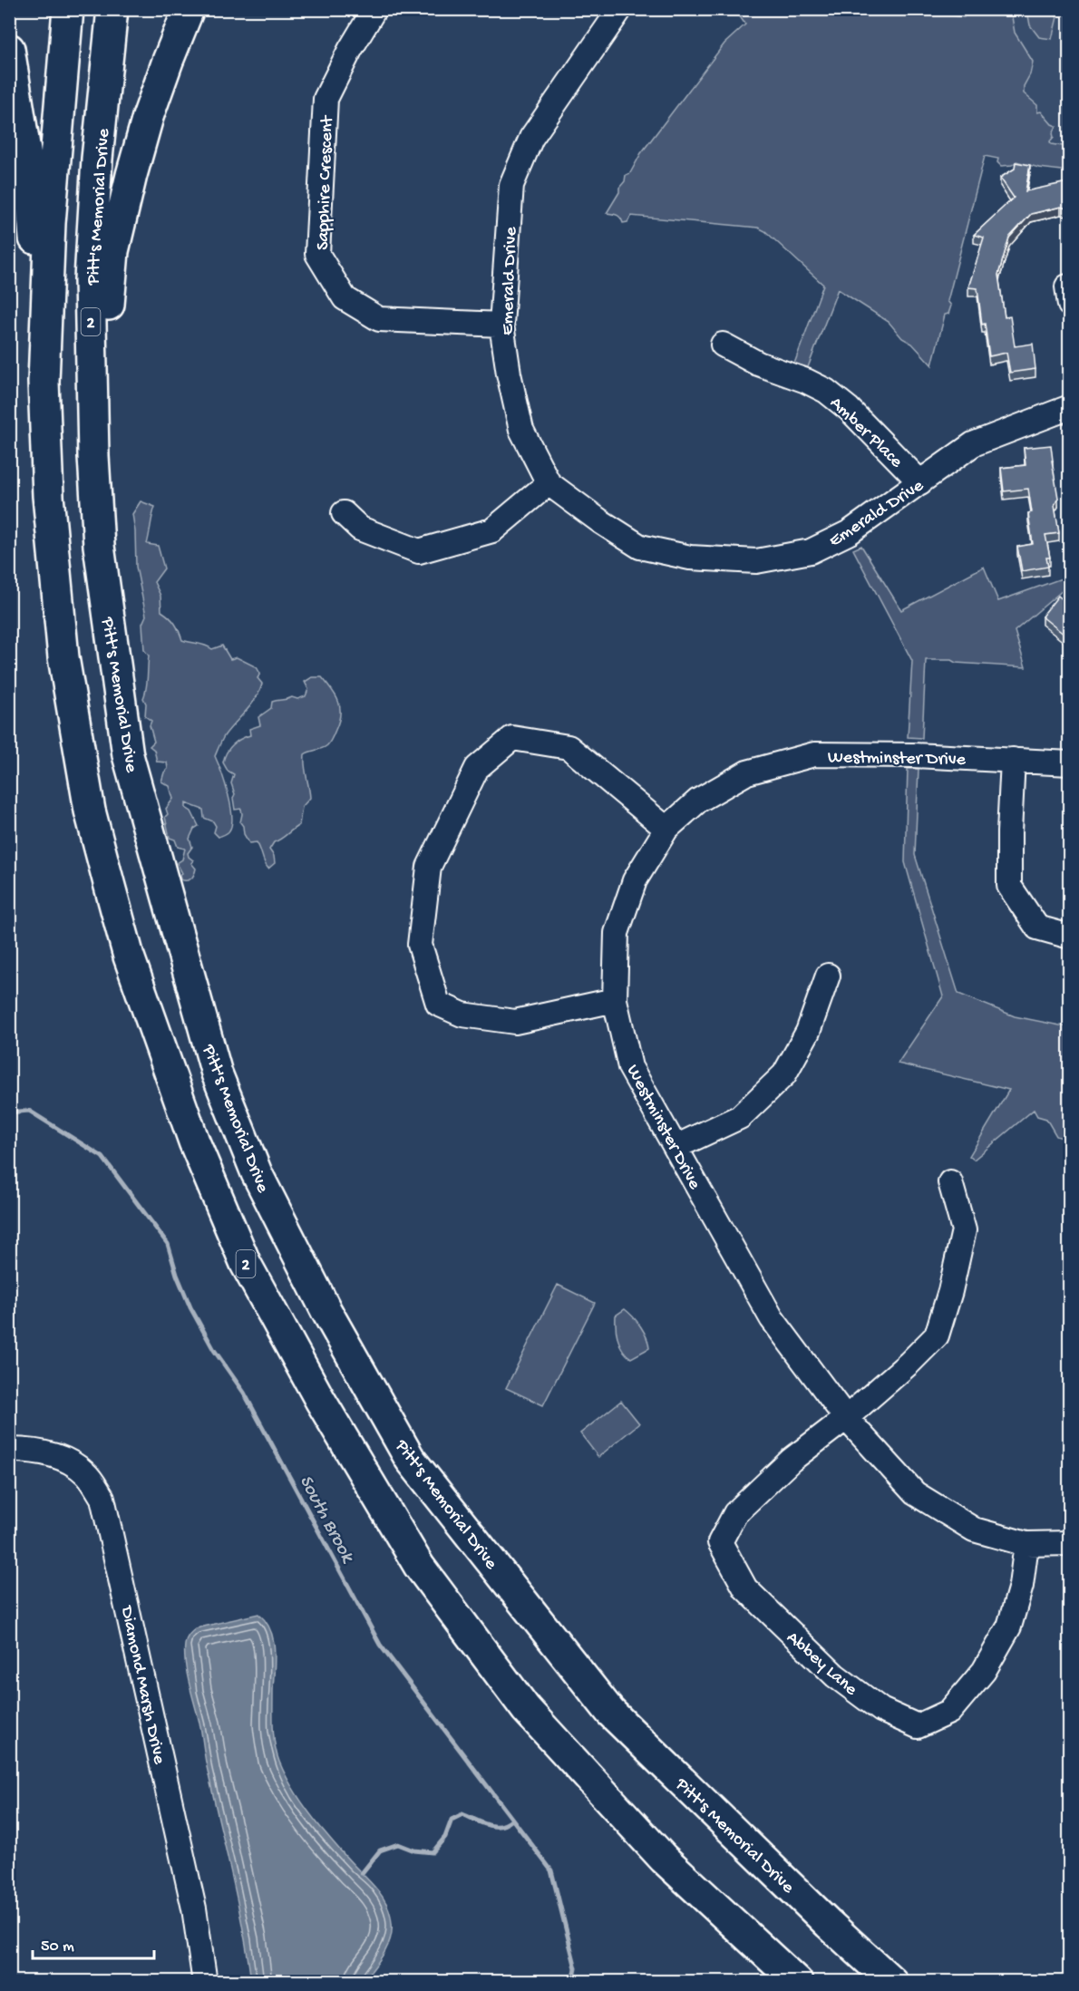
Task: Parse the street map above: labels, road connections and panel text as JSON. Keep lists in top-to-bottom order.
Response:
{
  "streets": {
    "highway": ["Pitt's Memorial Drive", "2"],
    "street": [
      "Sapphire Crescent",
      "Emerald Drive",
      "Amber Place",
      "Westminster Drive",
      "Abbey Lane",
      "Diamond Marsh Drive"
    ]
  },
  "crossings": [
    ["Sapphire Crescent", "Emerald Drive"],
    ["Emerald Drive", "Amber Place"],
    ["Westminster Drive", "Abbey Lane"]
  ],
  "water": ["South Brook"],
  "scale_bar": "50 m"
}
